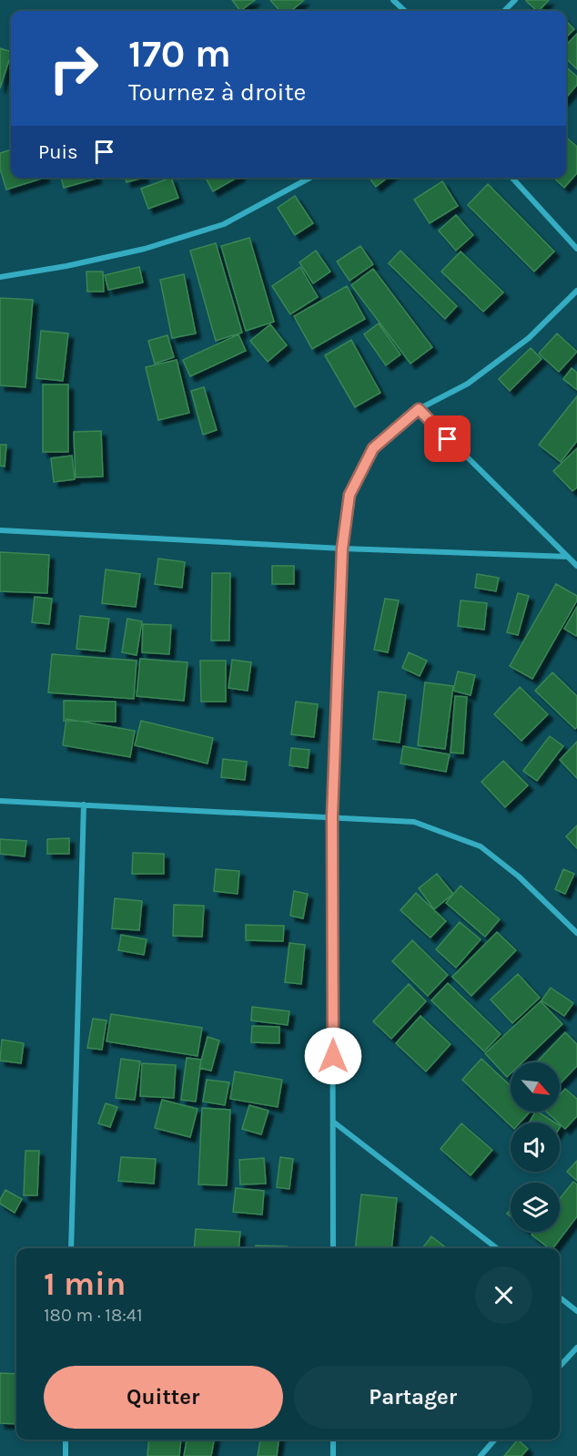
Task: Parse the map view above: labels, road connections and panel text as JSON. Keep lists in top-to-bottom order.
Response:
{
  "north": "bottom right",
  "page": {
    "turn": ["170 m", "Tournez à droite"],
    "then": "Puis",
    "heading": ["1 min", "180 m · 18:41"],
    "buttons": ["Quitter", "Partager"]
  }
}
